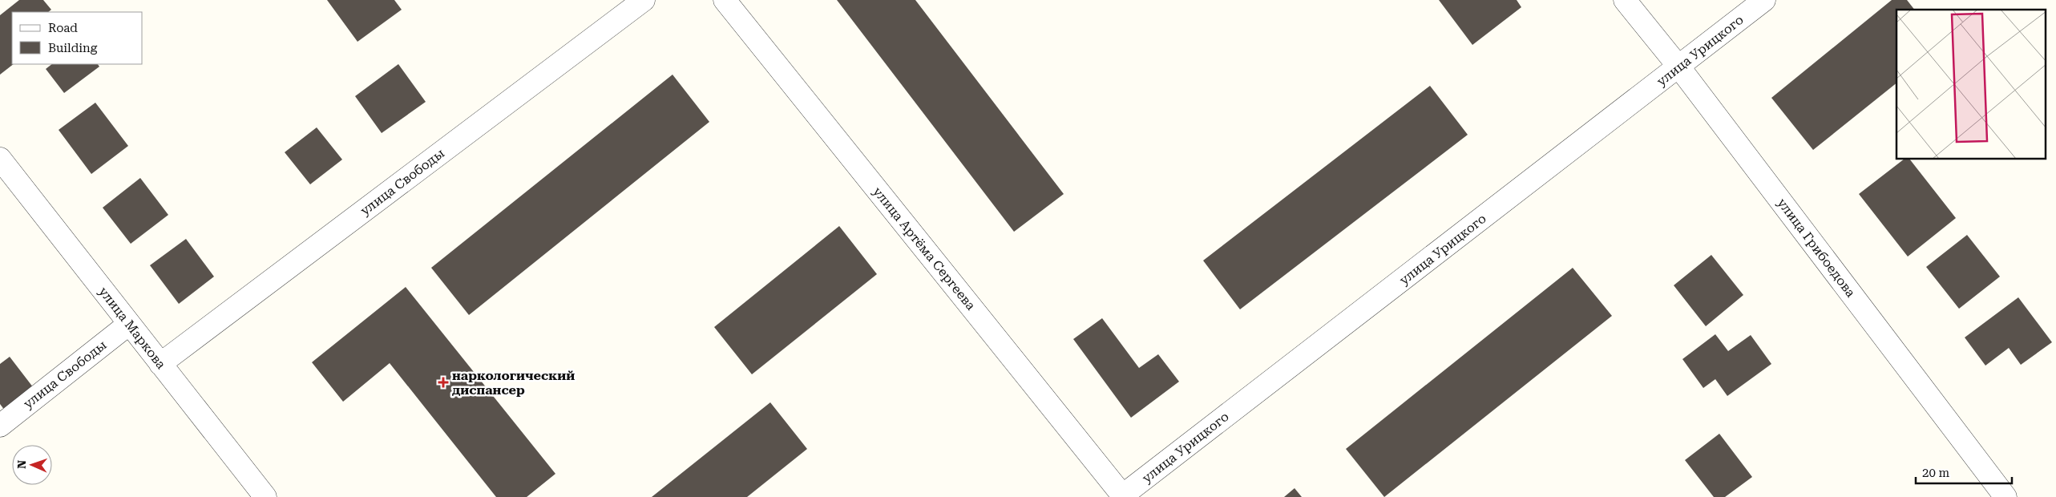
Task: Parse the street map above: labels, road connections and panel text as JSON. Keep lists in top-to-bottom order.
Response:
{
  "streets": {
    "street": [
      "улица Урицкого",
      "улица Свободы",
      "улица Грибоедова",
      "улица Артёма Сергеева",
      "улица Маркова"
    ]
  },
  "crossings": [
    ["улица Урицкого", "улица Грибоедова"],
    ["улица Урицкого", "улица Артёма Сергеева"],
    ["улица Свободы", "улица Маркова"]
  ],
  "places": {
    "health": ["наркологический диспансер"]
  },
  "legend": ["Road", "Building"],
  "scale_bar": "20 m",
  "north": "left"
}
